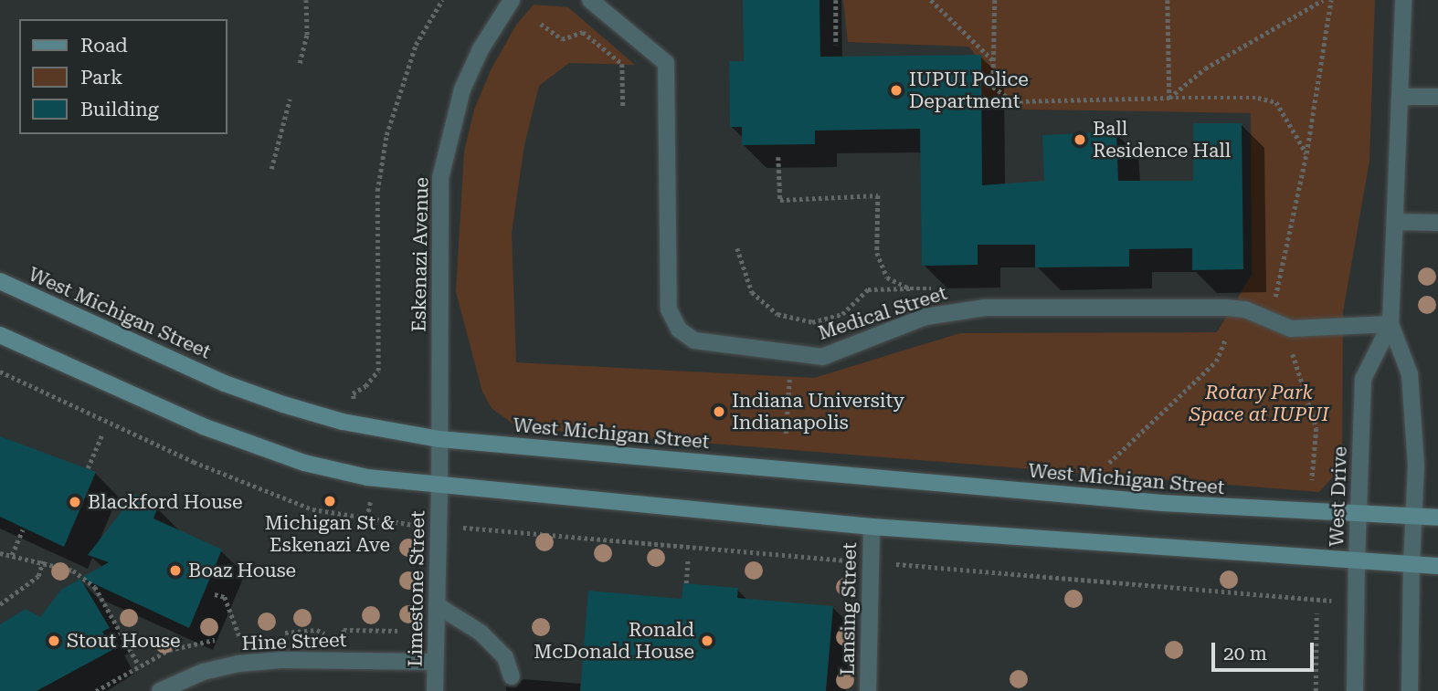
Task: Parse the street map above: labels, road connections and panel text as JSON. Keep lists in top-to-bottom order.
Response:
{
  "streets": {
    "main road": ["West Michigan Street"],
    "street": [
      "Eskenazi Avenue",
      "Medical Street",
      "West Drive",
      "Limestone Street",
      "Lansing Street",
      "Hine Street"
    ]
  },
  "crossings": [
    ["Eskenazi Avenue", "West Michigan Street"],
    ["Eskenazi Avenue", "Limestone Street"],
    ["West Michigan Street", "West Drive"],
    ["Medical Street", "West Drive"],
    ["Limestone Street", "Hine Street"]
  ],
  "parks": ["Rotary Park Space at IUPUI"],
  "places": [
    "IUPUI Police Department",
    "Ball Residence Hall",
    "Indiana University Indianapolis",
    "Michigan St & Eskenazi Ave",
    "Blackford House",
    "Boaz House",
    "Stout House",
    "Ronald McDonald House"
  ],
  "legend": ["Road", "Park", "Building"],
  "scale_bar": "20 m"
}
